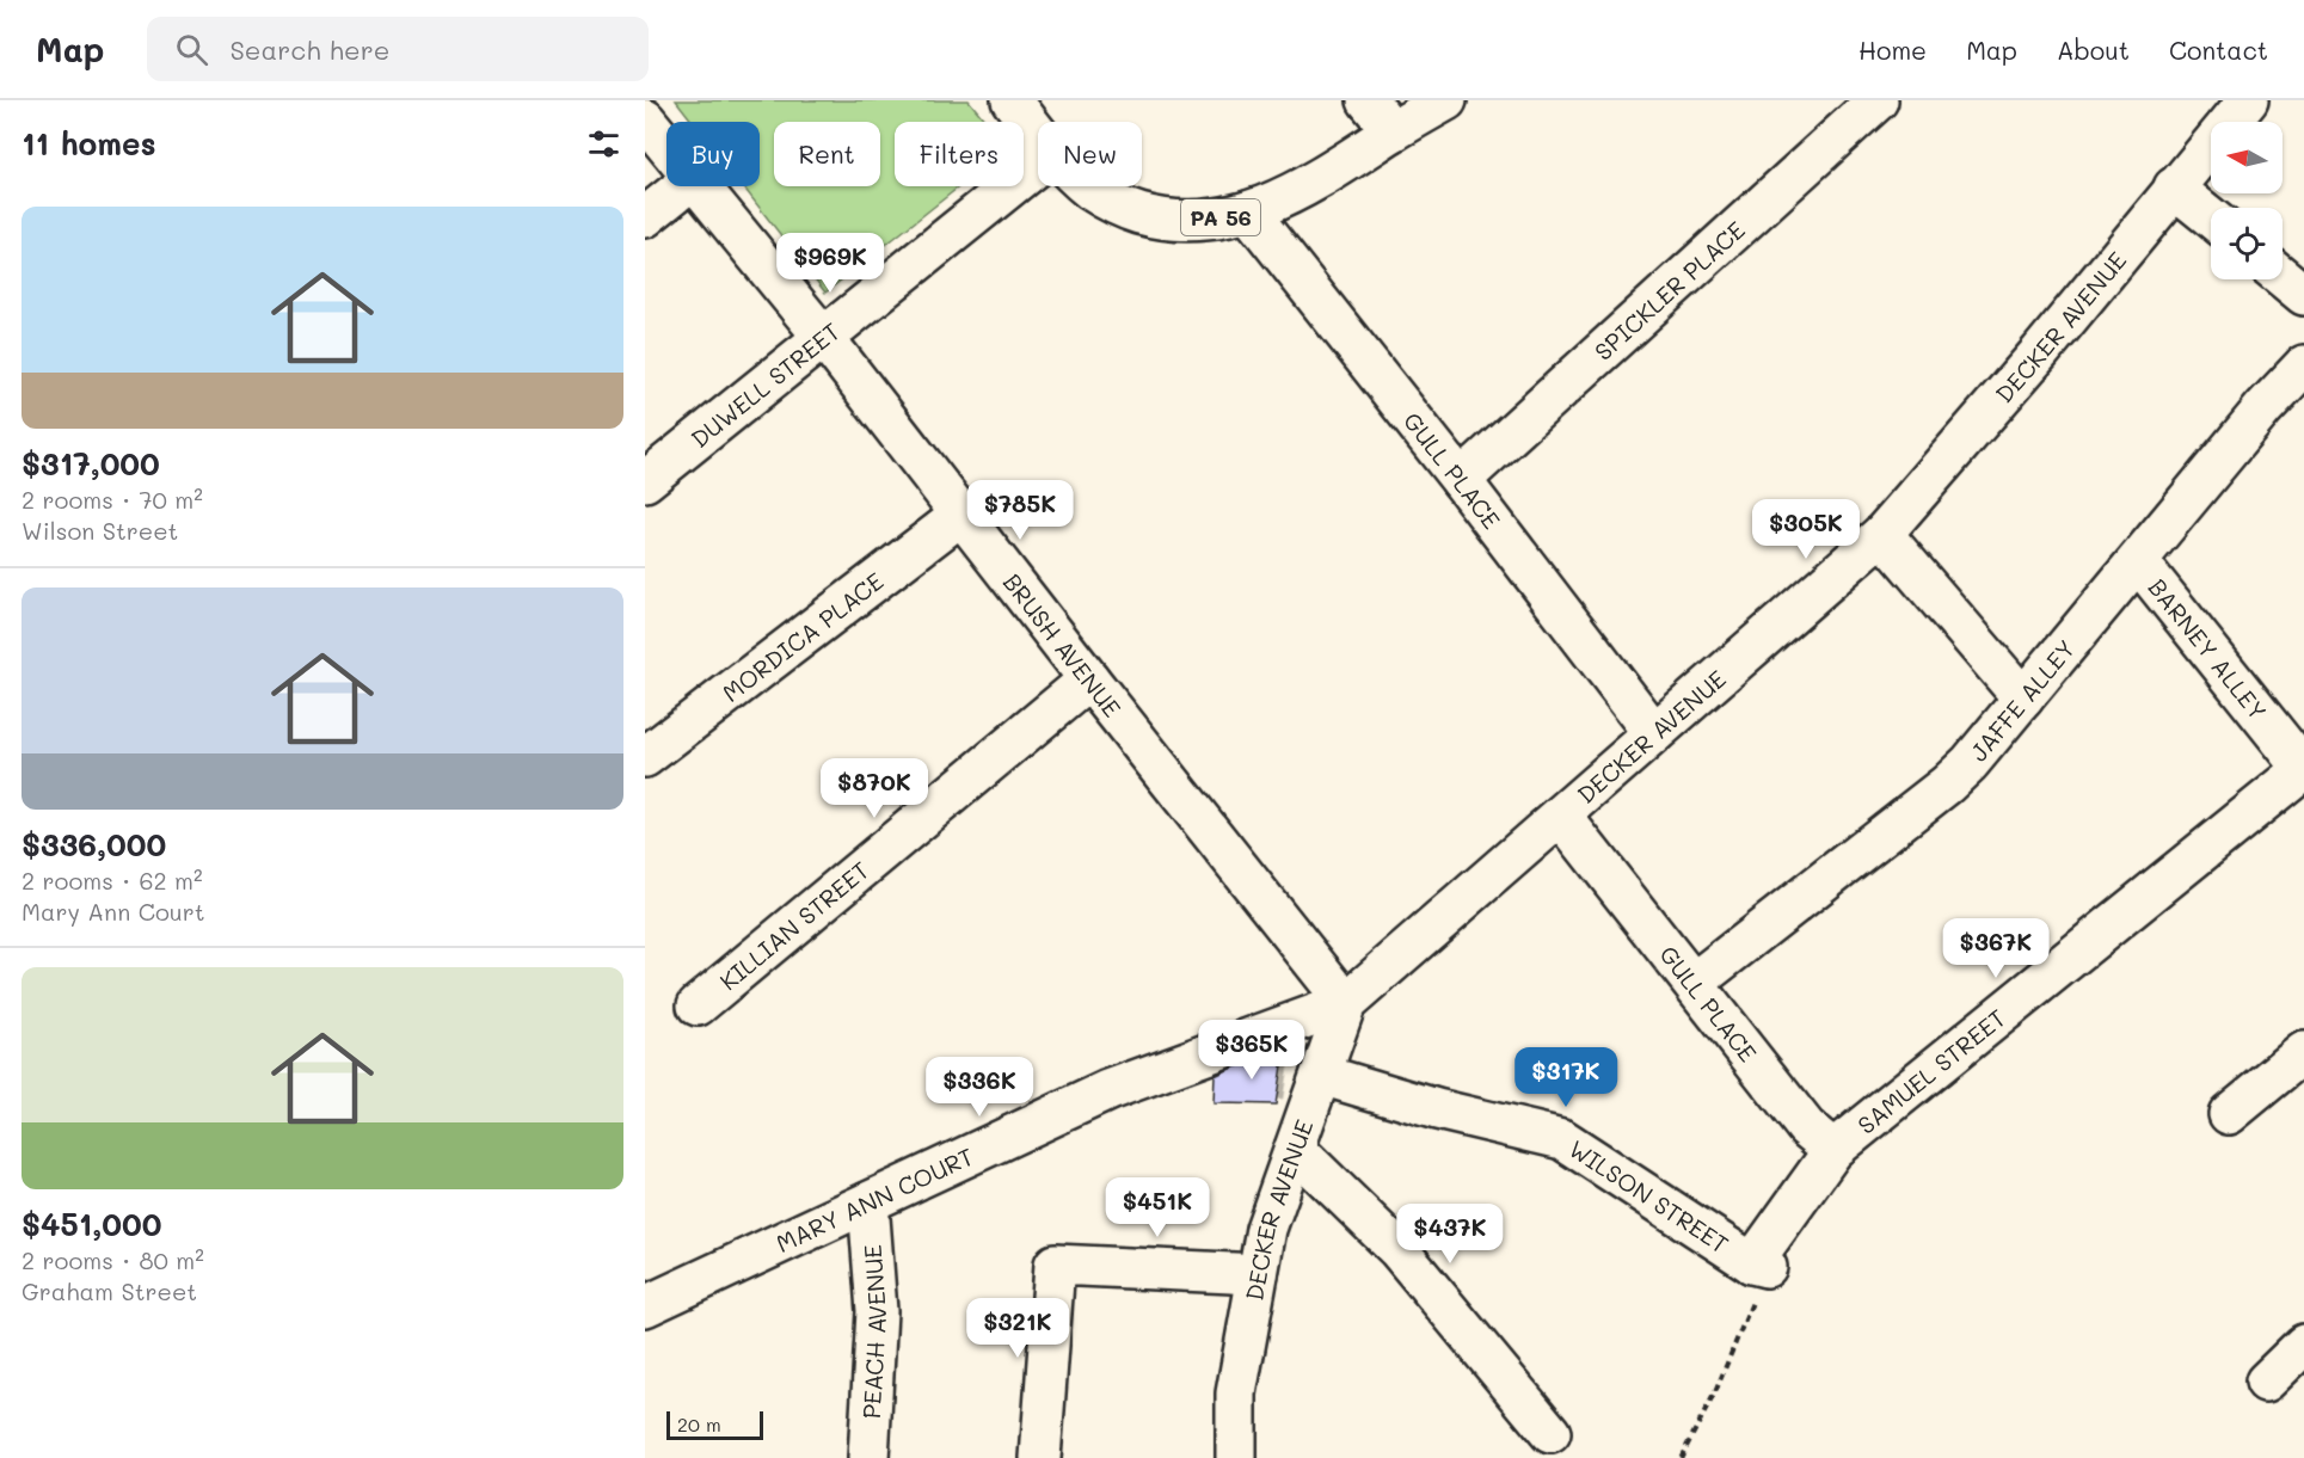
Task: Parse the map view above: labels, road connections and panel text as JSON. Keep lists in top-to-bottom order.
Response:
{
  "streets": {
    "main road": [
      "PA 56",
      "SPICKLER PLACE",
      "DECKER AVENUE",
      "DUWELL STREET",
      "GULL PLACE",
      "MORDICA PLACE",
      "BRUSH AVENUE",
      "BARNEY ALLEY",
      "JAFFE ALLEY",
      "KILLIAN STREET",
      "SAMUEL STREET",
      "WILSON STREET",
      "MARY ANN COURT",
      "PEACH AVENUE"
    ]
  },
  "crossings": [
    ["PA 56", "GULL PLACE"],
    ["SPICKLER PLACE", "GULL PLACE"],
    ["DECKER AVENUE", "GULL PLACE"],
    ["DECKER AVENUE", "BRUSH AVENUE"],
    ["DECKER AVENUE", "WILSON STREET"],
    ["DECKER AVENUE", "MARY ANN COURT"],
    ["DUWELL STREET", "BRUSH AVENUE"],
    ["GULL PLACE", "JAFFE ALLEY"],
    ["GULL PLACE", "SAMUEL STREET"],
    ["MORDICA PLACE", "BRUSH AVENUE"],
    ["BRUSH AVENUE", "KILLIAN STREET"],
    ["BRUSH AVENUE", "MARY ANN COURT"],
    ["BARNEY ALLEY", "JAFFE ALLEY"],
    ["BARNEY ALLEY", "SAMUEL STREET"],
    ["SAMUEL STREET", "WILSON STREET"],
    ["MARY ANN COURT", "PEACH AVENUE"]
  ],
  "scale_bar": "20 m",
  "north": "left",
  "page": {
    "header": "Map",
    "search": "Search here",
    "nav": [
      "Home",
      "Map",
      "About",
      "Contact"
    ],
    "heading": "11 homes",
    "chip": [
      "Buy",
      "Rent",
      "Filters",
      "New"
    ],
    "list": [
      {
        "name": "$317,000",
        "note": "2 rooms · 70 m² · Wilson Street"
      },
      {
        "name": "$336,000",
        "note": "2 rooms · 62 m² · Mary Ann Court"
      },
      {
        "name": "$451,000",
        "note": "2 rooms · 80 m² · Graham Street"
      }
    ],
    "price": [
      "$969K",
      "$785K",
      "$305K",
      "$870K",
      "$367K",
      "$365K",
      "$317K",
      "$336K",
      "$451K",
      "$437K",
      "$321K"
    ],
    "scale": "20 m"
  }
}
